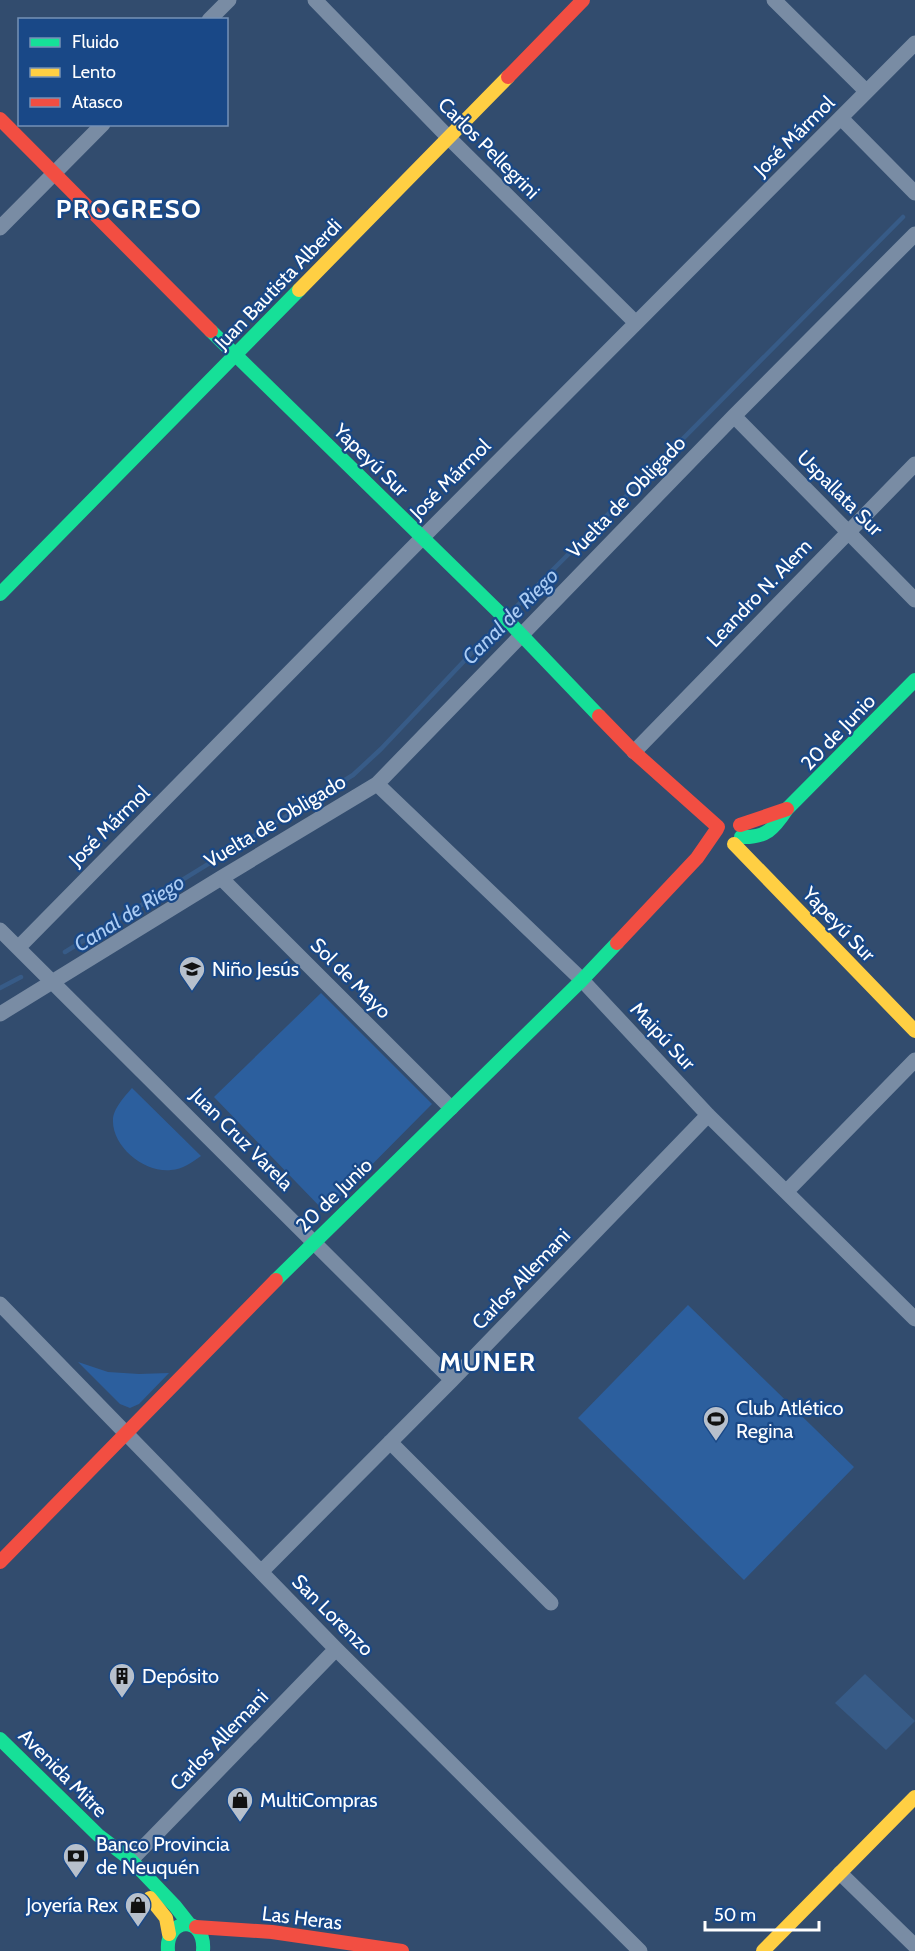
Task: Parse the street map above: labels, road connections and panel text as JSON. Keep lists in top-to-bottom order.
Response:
{
  "streets": {
    "street": [
      "José Mármol",
      "Carlos Pellegrini",
      "Juan Bautista Alberdi",
      "Yapeyú Sur",
      "Uspallata Sur",
      "Vuelta de Obligado",
      "Leandro N. Alem",
      "20 de Junio",
      "Sol de Mayo",
      "Maipú Sur",
      "Juan Cruz Varela",
      "Carlos Allemani",
      "San Lorenzo",
      "Avenida Mitre",
      "Las Heras"
    ]
  },
  "crossings": [
    ["José Mármol", "Carlos Pellegrini"],
    ["José Mármol", "Yapeyú Sur"],
    ["José Mármol", "Juan Cruz Varela"],
    ["Carlos Pellegrini", "Juan Bautista Alberdi"],
    ["Juan Bautista Alberdi", "Yapeyú Sur"],
    ["Yapeyú Sur", "Vuelta de Obligado"],
    ["Yapeyú Sur", "Leandro N. Alem"],
    ["Yapeyú Sur", "20 de Junio"],
    ["Uspallata Sur", "Vuelta de Obligado"],
    ["Uspallata Sur", "Leandro N. Alem"],
    ["Vuelta de Obligado", "Sol de Mayo"],
    ["Vuelta de Obligado", "Maipú Sur"],
    ["Vuelta de Obligado", "Juan Cruz Varela"],
    ["20 de Junio", "Sol de Mayo"],
    ["20 de Junio", "Maipú Sur"],
    ["20 de Junio", "Juan Cruz Varela"],
    ["20 de Junio", "San Lorenzo"],
    ["Maipú Sur", "Carlos Allemani"],
    ["Juan Cruz Varela", "Carlos Allemani"],
    ["Carlos Allemani", "San Lorenzo"],
    ["Carlos Allemani", "Avenida Mitre"],
    ["Avenida Mitre", "Las Heras"]
  ],
  "districts": ["PROGRESO", "MUNER"],
  "water": ["Canal de Riego"],
  "places": {
    "school or university": ["Niño Jesús"],
    "sports": ["Club Atlético Regina"],
    "building": ["Depósito"],
    "shop": ["MultiCompras", "Joyería Rex"],
    "bank": ["Banco Provincia de Neuquén"]
  },
  "legend": ["Fluido", "Lento", "Atasco"],
  "scale_bar": "50 m"
}
